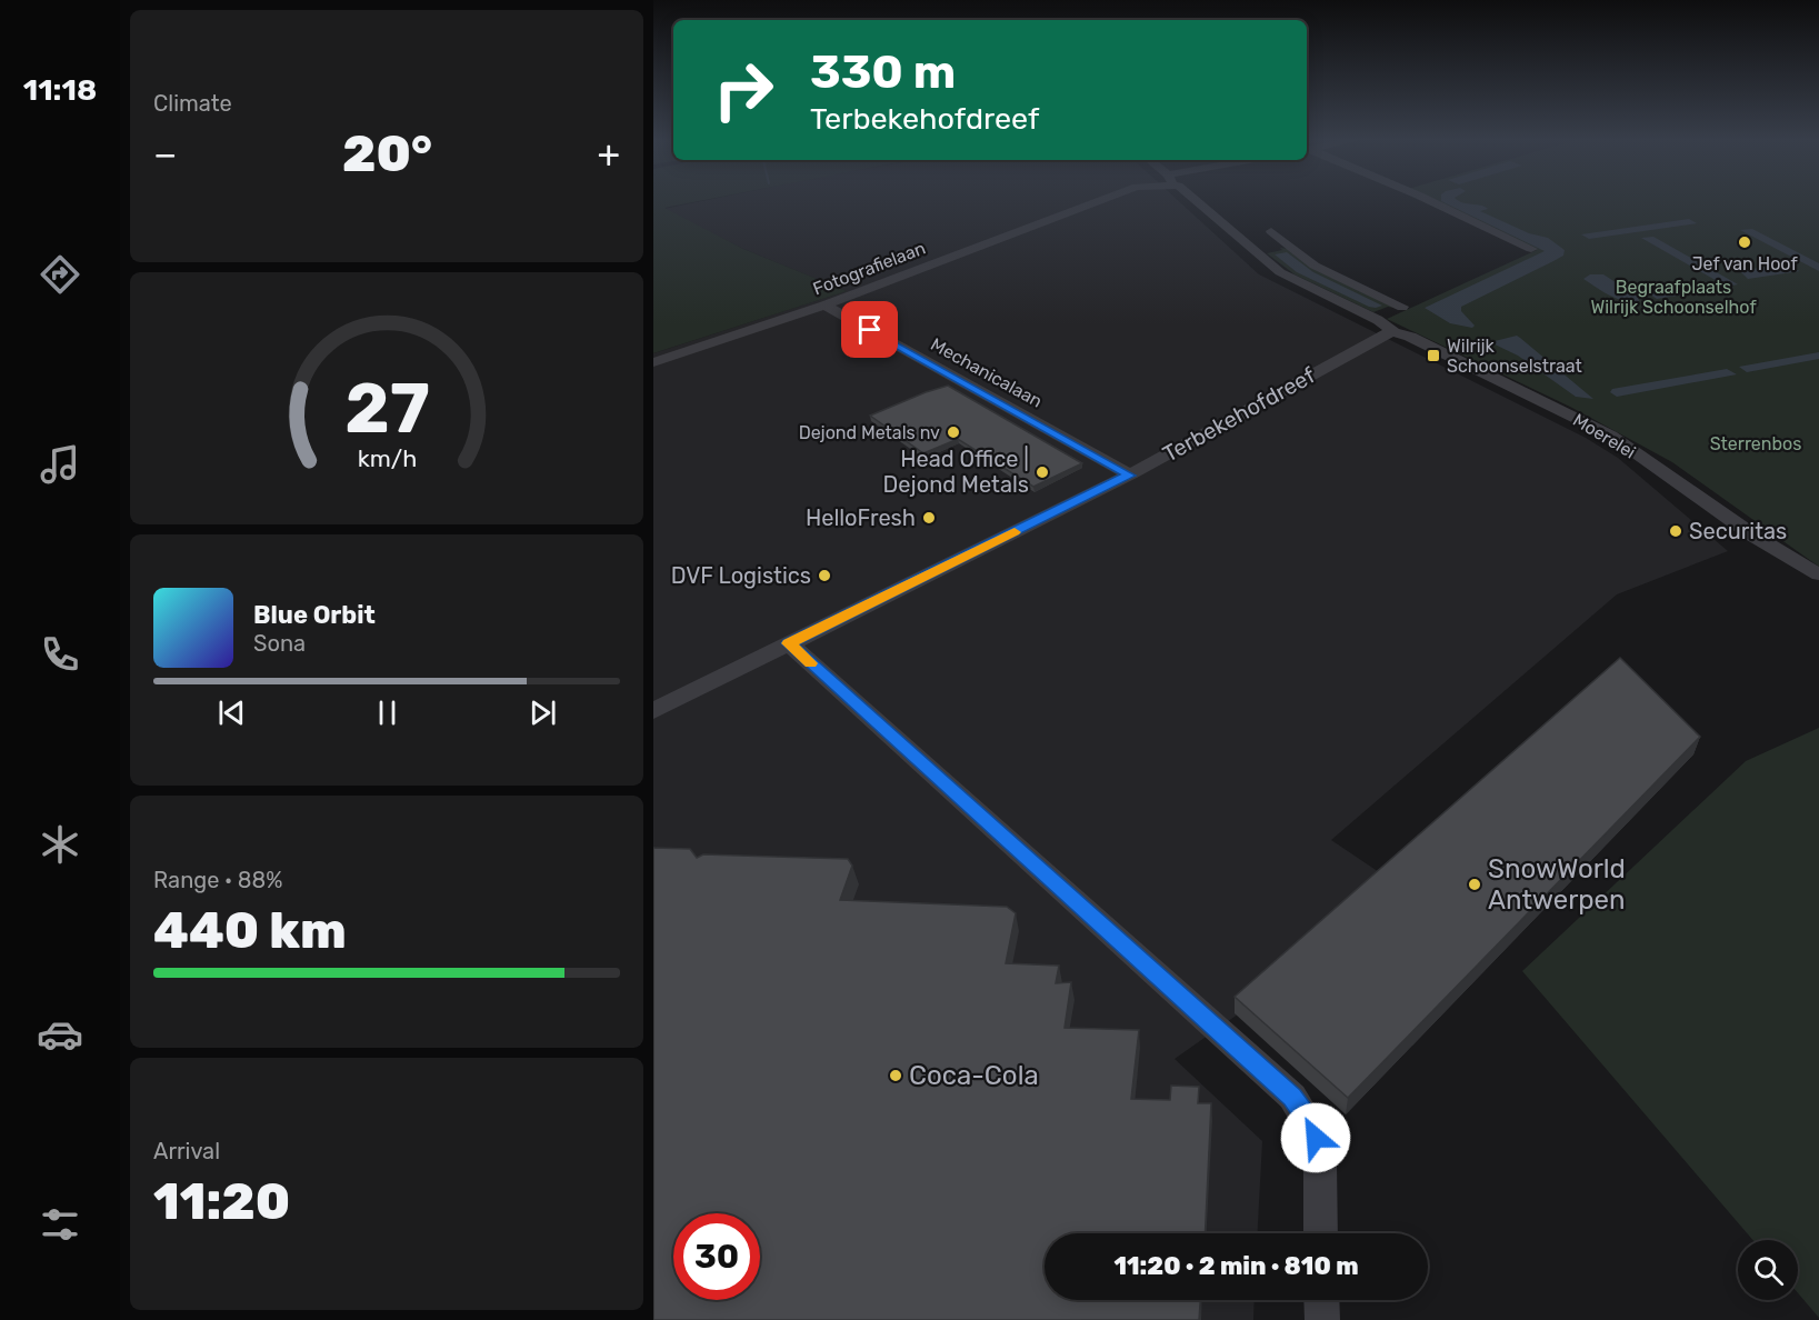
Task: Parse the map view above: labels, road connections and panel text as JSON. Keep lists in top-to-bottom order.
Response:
{
  "streets": {
    "street": [
      "Fotografielaan",
      "Mechanicalaan",
      "Terbekehofdreef",
      "Moerelei"
    ]
  },
  "crossings": [
    ["Fotografielaan", "Mechanicalaan"],
    ["Mechanicalaan", "Terbekehofdreef"],
    ["Terbekehofdreef", "Moerelei"]
  ],
  "parks": ["Begraafplaats Wilrijk Schoonselhof", "Sterrenbos"],
  "places": {
    "other": [
      "Jef van Hoof",
      "Dejond Metals nv",
      "Head Office | Dejond Metals",
      "HelloFresh",
      "Securitas",
      "DVF Logistics",
      "SnowWorld Antwerpen",
      "Coca-Cola"
    ],
    "transit": ["Wilrijk Schoonselstraat"]
  },
  "page": {
    "tabs": "11:18",
    "tile": [
      "Climate",
      ["Range · 88%", "440 km"],
      ["Arrival", "11:20"]
    ],
    "turn": ["330 m", "Terbekehofdreef"],
    "heat": ["−", "20°", "+"],
    "song": ["Blue Orbit", "Sona"],
    "limit": "30",
    "trip": "11:20 · 2 min · 810 m",
    "gauge": ["27", "km/h"]
  }
}
